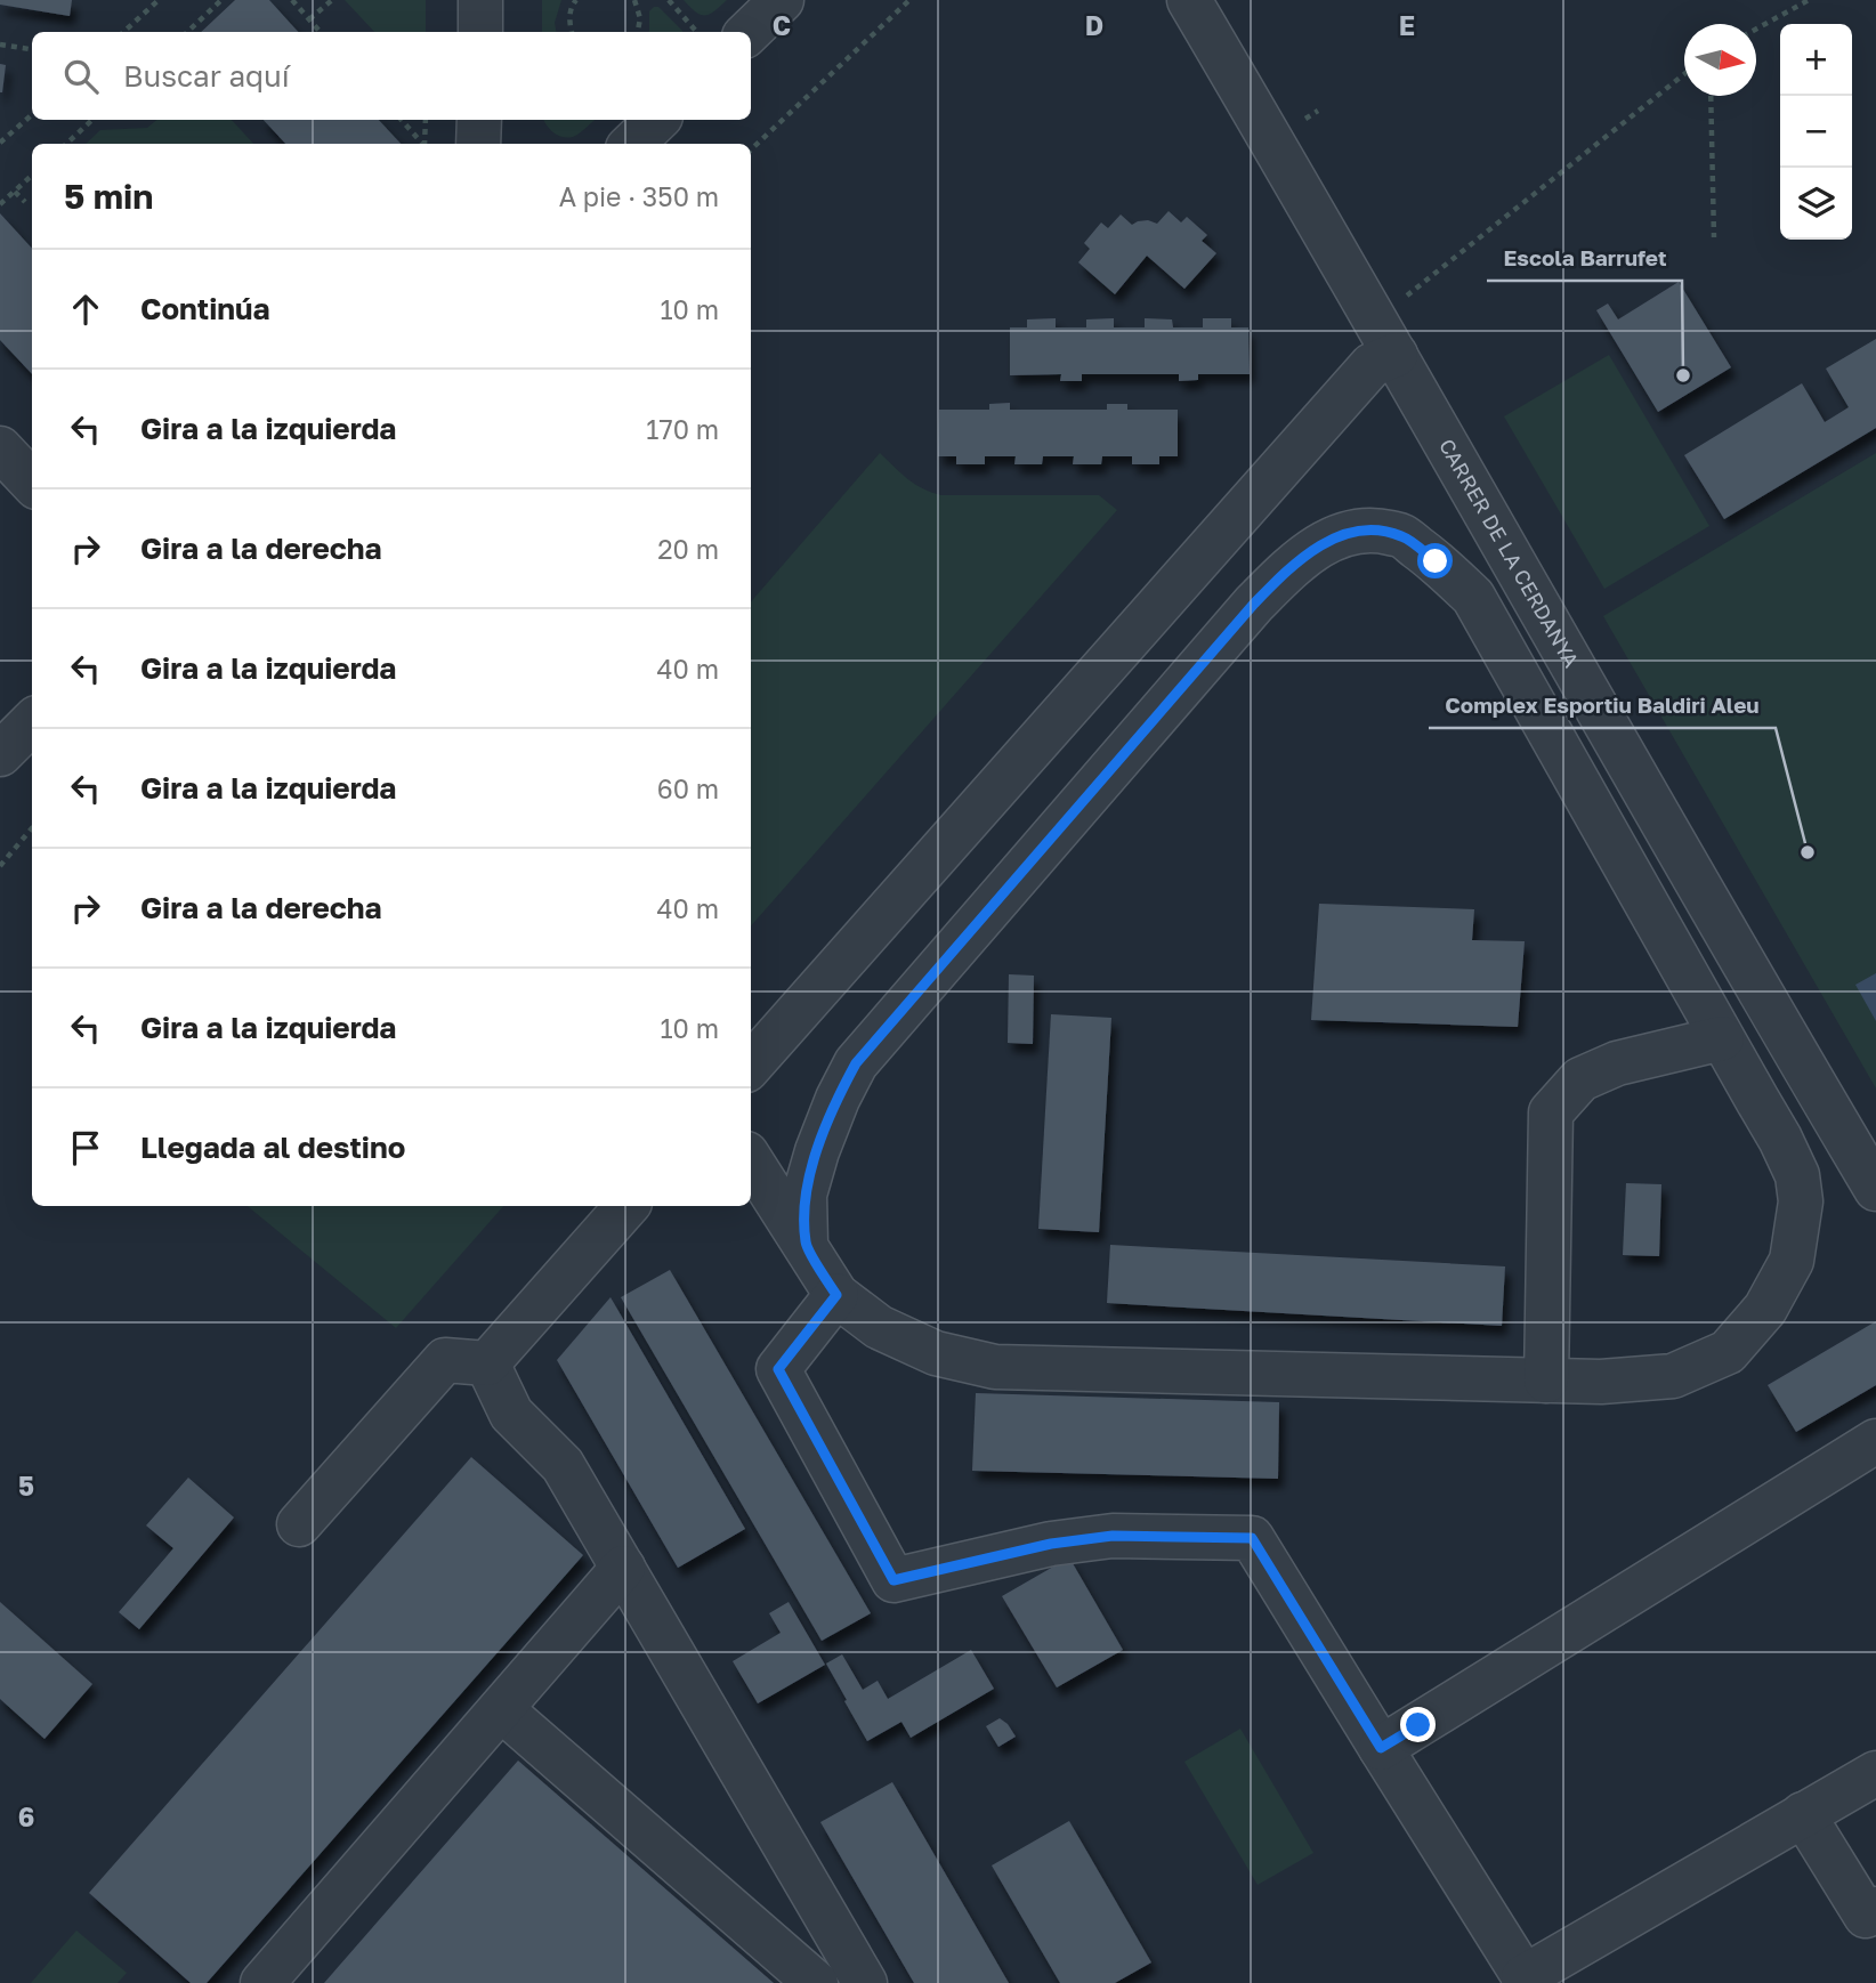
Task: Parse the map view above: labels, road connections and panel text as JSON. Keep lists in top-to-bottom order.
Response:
{
  "streets": {
    "street": ["CARRER DE LA CERDANYA"]
  },
  "places": ["Escola Barrufet", "Complex Esportiu Baldiri Aleu"],
  "north": "right",
  "page": {
    "map_buttons": ["+", "−"],
    "search": "Buscar aquí",
    "heading": ["5 min", "A pie · 350 m"],
    "list": [
      ["Continúa", "10 m"],
      ["Gira a la izquierda", "170 m"],
      ["Gira a la derecha", "20 m"],
      ["Gira a la izquierda", "40 m"],
      ["Gira a la izquierda", "60 m"],
      ["Gira a la derecha", "40 m"],
      ["Gira a la izquierda", "10 m"],
      "Llegada al destino"
    ]
  },
  "grid": {
    "columns": ["C", "D", "E"],
    "rows": ["5", "6"]
  }
}
